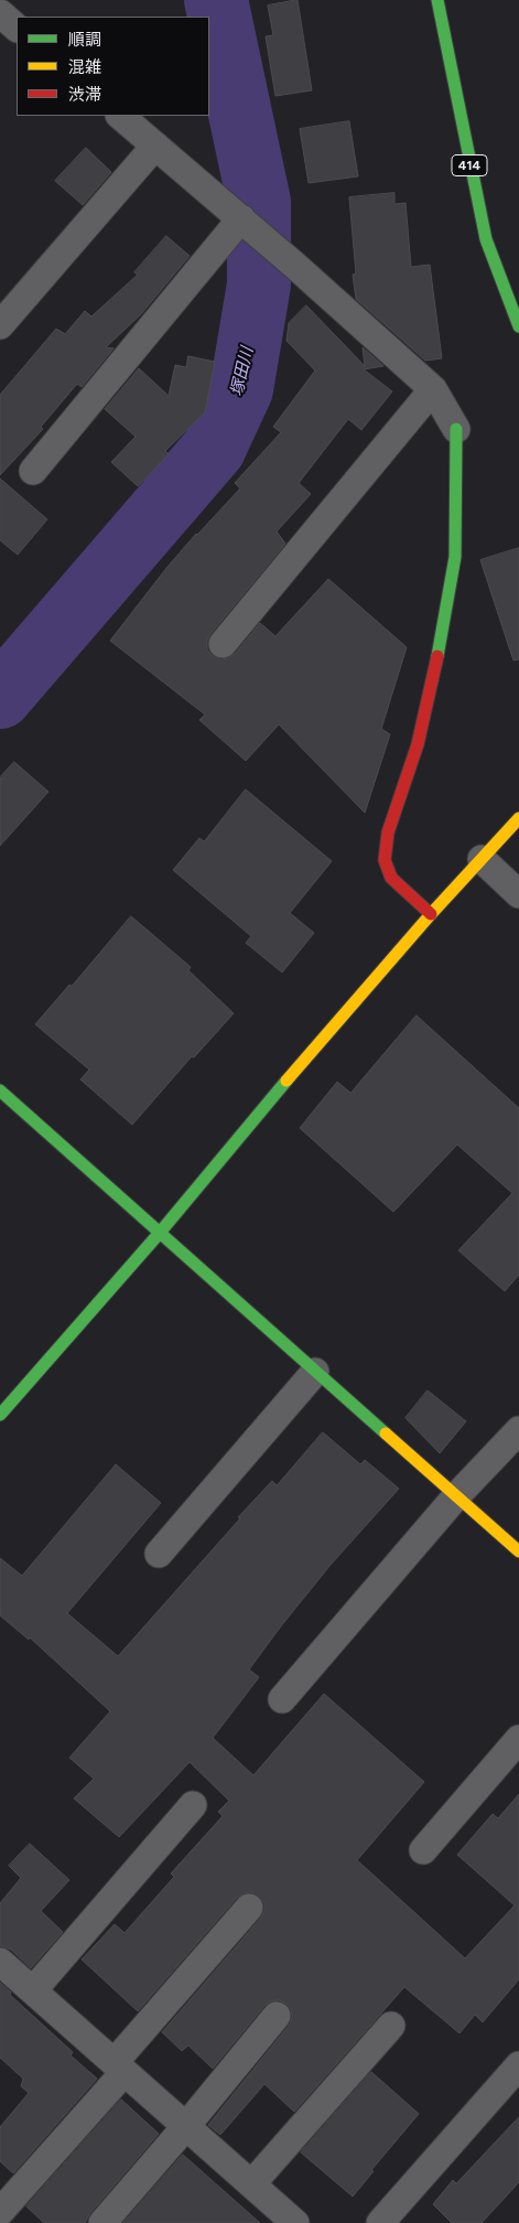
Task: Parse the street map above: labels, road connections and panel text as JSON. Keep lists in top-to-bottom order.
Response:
{
  "streets": {
    "main road": ["414"]
  },
  "water": ["塚田川"],
  "legend": ["順調", "混雑", "渋滞"]
}
